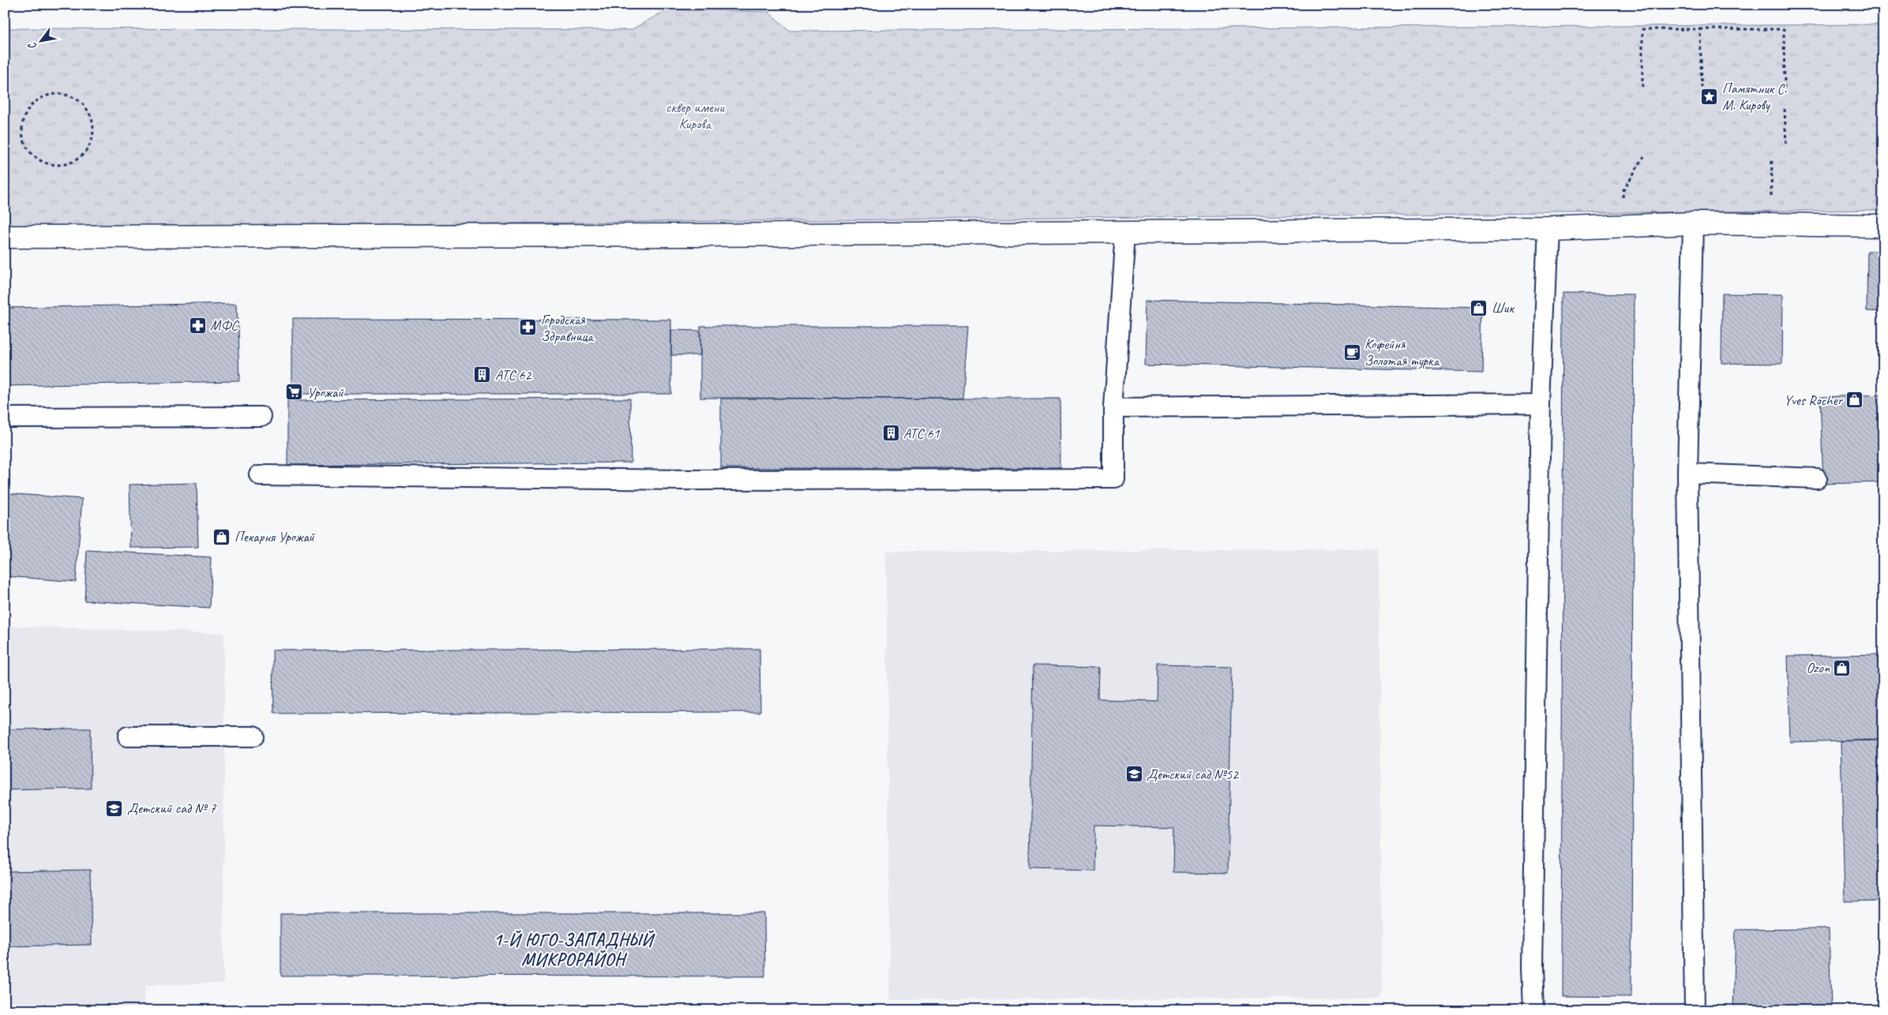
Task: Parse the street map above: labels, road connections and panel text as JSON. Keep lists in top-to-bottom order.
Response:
{
  "districts": ["1-Й ЮГО-ЗАПАДНЫЙ МИКРОРАЙОН"],
  "parks": ["сквер имени Кирова"],
  "places": {
    "place": ["Памятник С. М. Кирову"],
    "shop": [
      "Шик",
      "Yves Rocher",
      "Пекарня Урожай",
      "Ozon"
    ],
    "pharmacy": ["МФС", "Городская Здравница"],
    "cafe": ["Кофейня Золотая турка"],
    "building": ["АТС 62", "АТС 61"],
    "supermarket": ["Урожай"],
    "school or university": ["Детский сад №52", "Детский сад № 7"]
  },
  "north": "bottom left"
}
